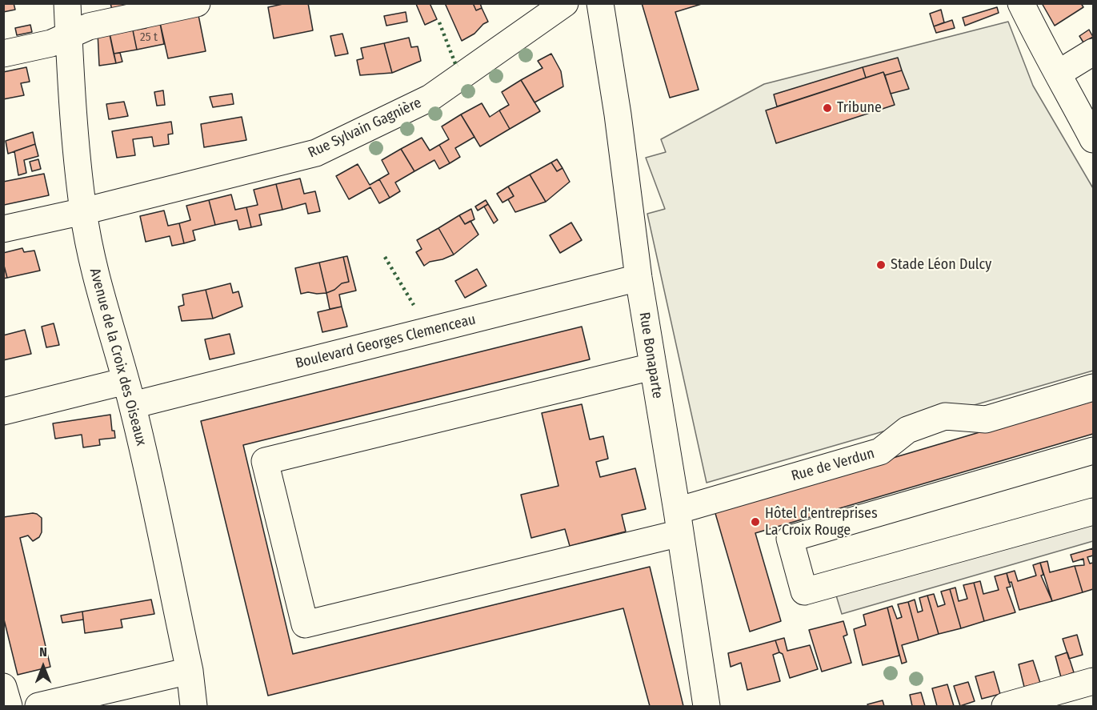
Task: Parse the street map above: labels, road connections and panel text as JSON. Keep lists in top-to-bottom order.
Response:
{
  "streets": {
    "street": [
      "Rue Sylvain Gagnière",
      "Boulevard Georges Clemenceau",
      "Rue Bonaparte",
      "Avenue de la Croix des Oiseaux",
      "Rue de Verdun"
    ]
  },
  "crossings": [
    ["Rue Sylvain Gagnière", "Avenue de la Croix des Oiseaux"],
    ["Boulevard Georges Clemenceau", "Rue Bonaparte"],
    ["Boulevard Georges Clemenceau", "Avenue de la Croix des Oiseaux"],
    ["Rue Bonaparte", "Rue de Verdun"]
  ],
  "places": ["Tribune", "Stade Léon Dulcy", "Hôtel d'entreprises La Croix Rouge"],
  "house_numbers": ["25 t"],
  "north": "top"
}
